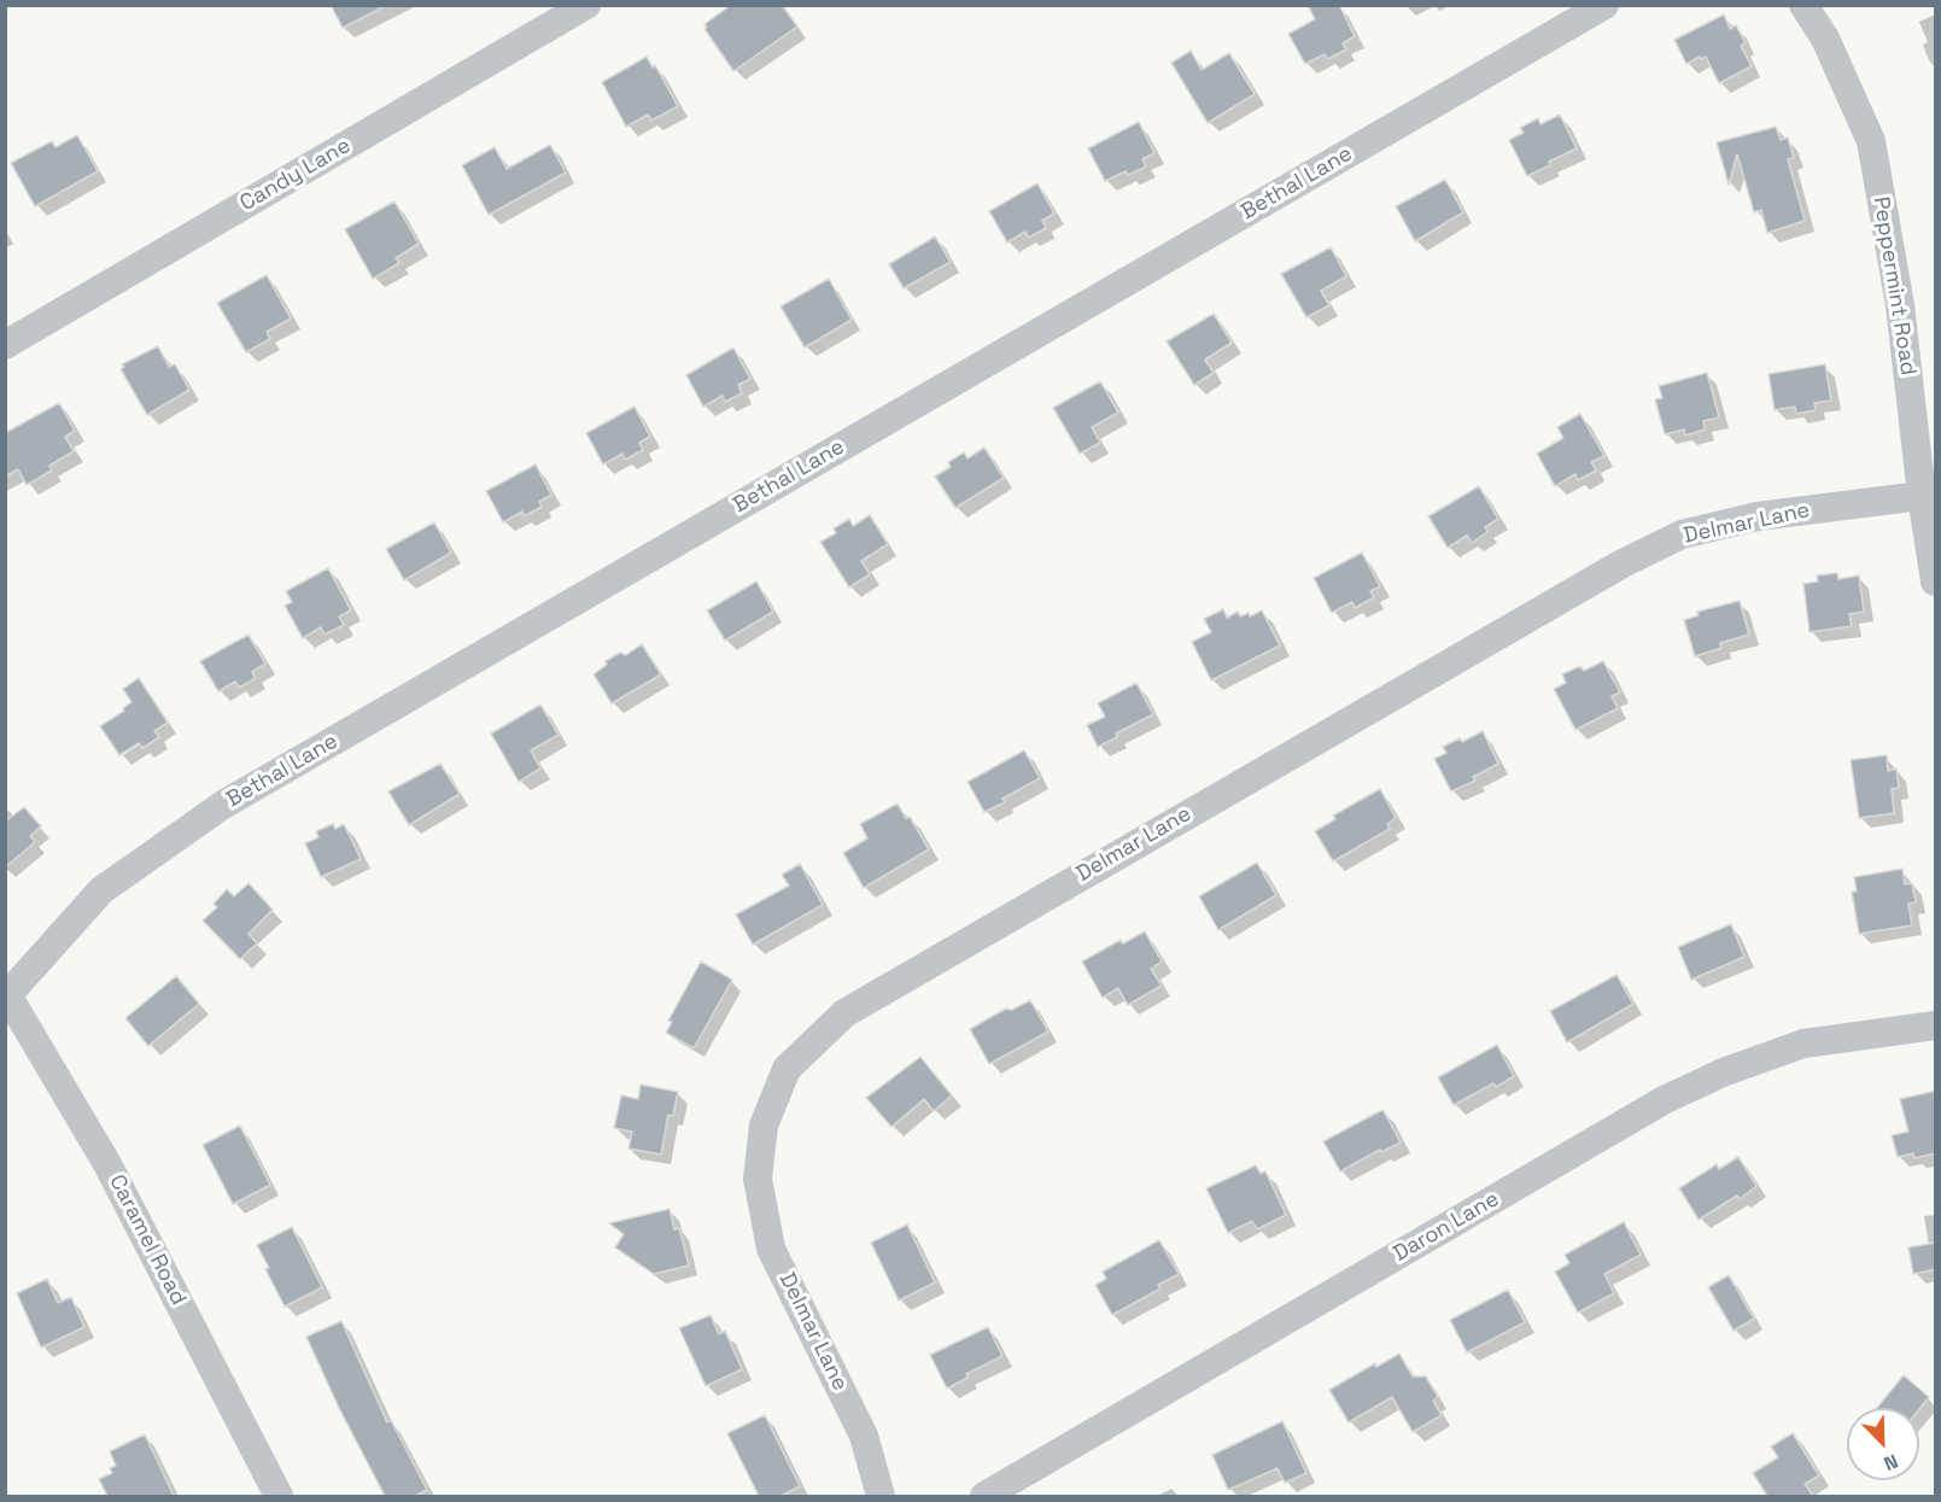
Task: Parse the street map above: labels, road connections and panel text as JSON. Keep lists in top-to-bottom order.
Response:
{
  "streets": {
    "street": [
      "Candy Lane",
      "Bethal Lane",
      "Peppermint Road",
      "Delmar Lane",
      "Daron Lane",
      "Caramel Road"
    ]
  },
  "crossings": [
    ["Bethal Lane", "Caramel Road"],
    ["Peppermint Road", "Delmar Lane"]
  ],
  "north": "bottom right"
}
